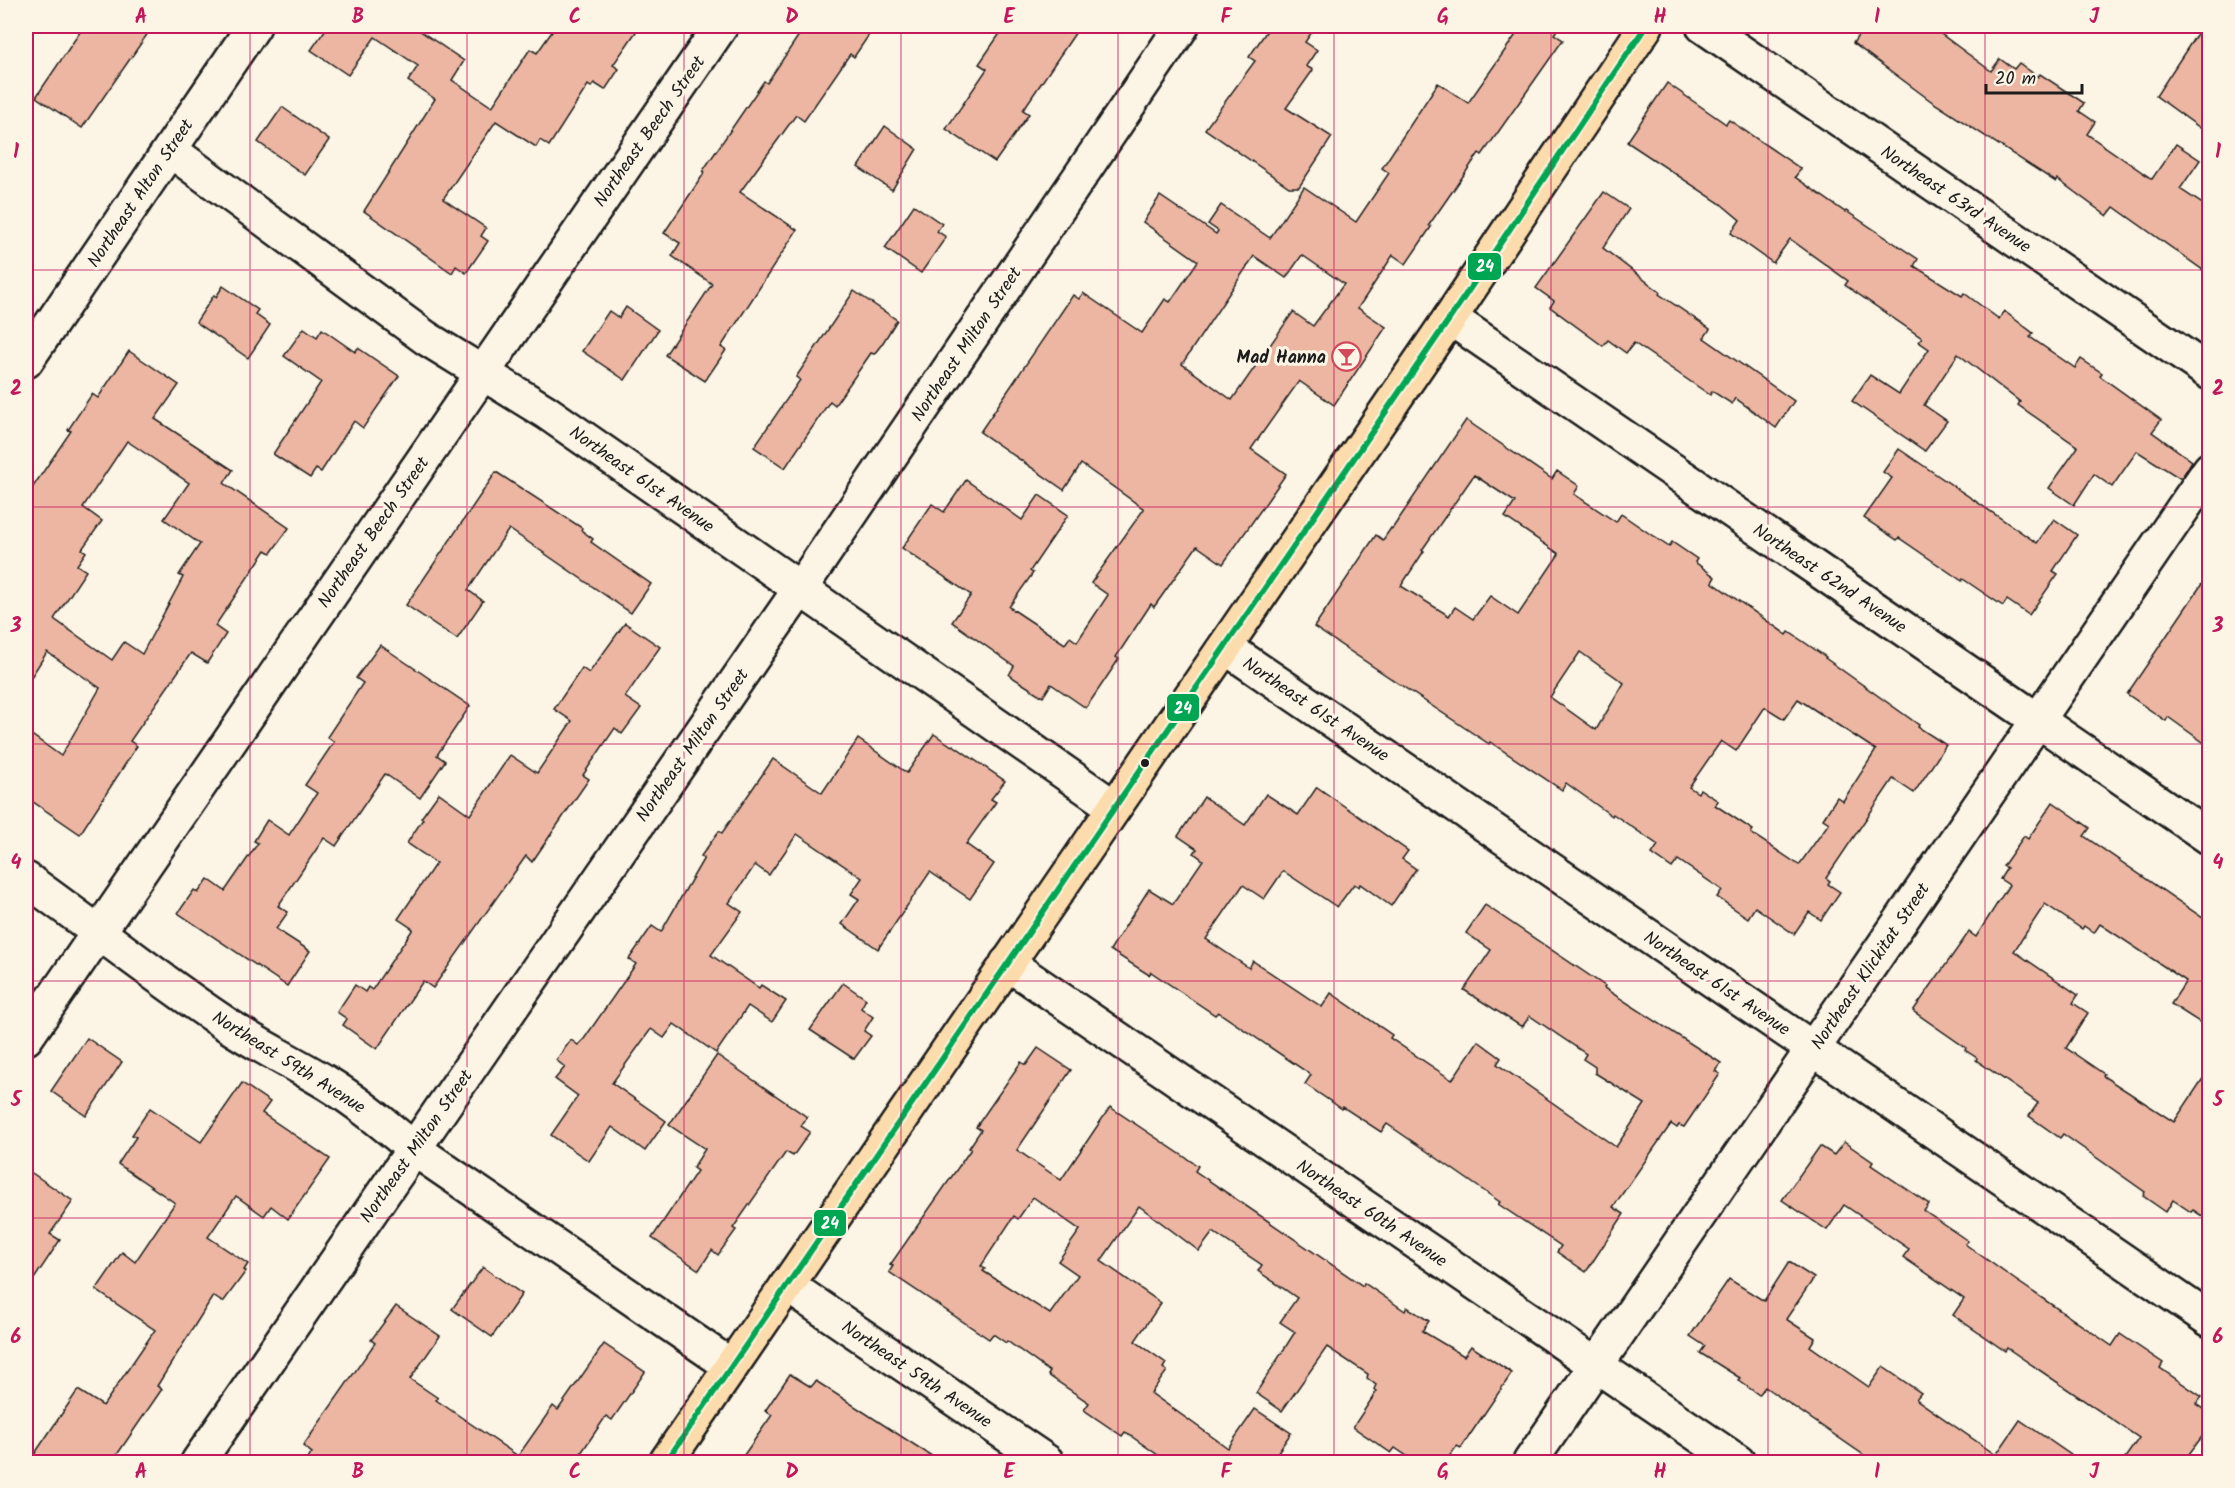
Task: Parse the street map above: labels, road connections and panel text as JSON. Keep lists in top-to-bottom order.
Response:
{
  "streets": {
    "street": [
      "Northeast Beech Street",
      "Northeast Alton Street",
      "Northeast 63rd Avenue",
      "Northeast Milton Street",
      "Northeast 61st Avenue",
      "Northeast 62nd Avenue",
      "Northeast Klickitat Street",
      "Northeast 59th Avenue",
      "Northeast 60th Avenue"
    ]
  },
  "crossings": [
    ["Northeast Beech Street", "Northeast 61st Avenue"],
    ["Northeast Beech Street", "Northeast 59th Avenue"],
    ["Northeast Alton Street", "Northeast 61st Avenue"],
    ["Northeast Milton Street", "Northeast 61st Avenue"],
    ["Northeast Milton Street", "Northeast 59th Avenue"],
    ["Northeast 61st Avenue", "Northeast Klickitat Street"],
    ["Northeast 62nd Avenue", "Northeast Klickitat Street"],
    ["Northeast Klickitat Street", "Northeast 60th Avenue"]
  ],
  "places": {
    "bar": ["Mad Hanna"]
  },
  "lines": ["transit line 24"],
  "scale_bar": "20 m",
  "grid": {
    "columns": [
      "A",
      "B",
      "C",
      "D",
      "E",
      "F",
      "G",
      "H",
      "I",
      "J"
    ],
    "rows": [
      "1",
      "2",
      "3",
      "4",
      "5",
      "6"
    ]
  }
}
